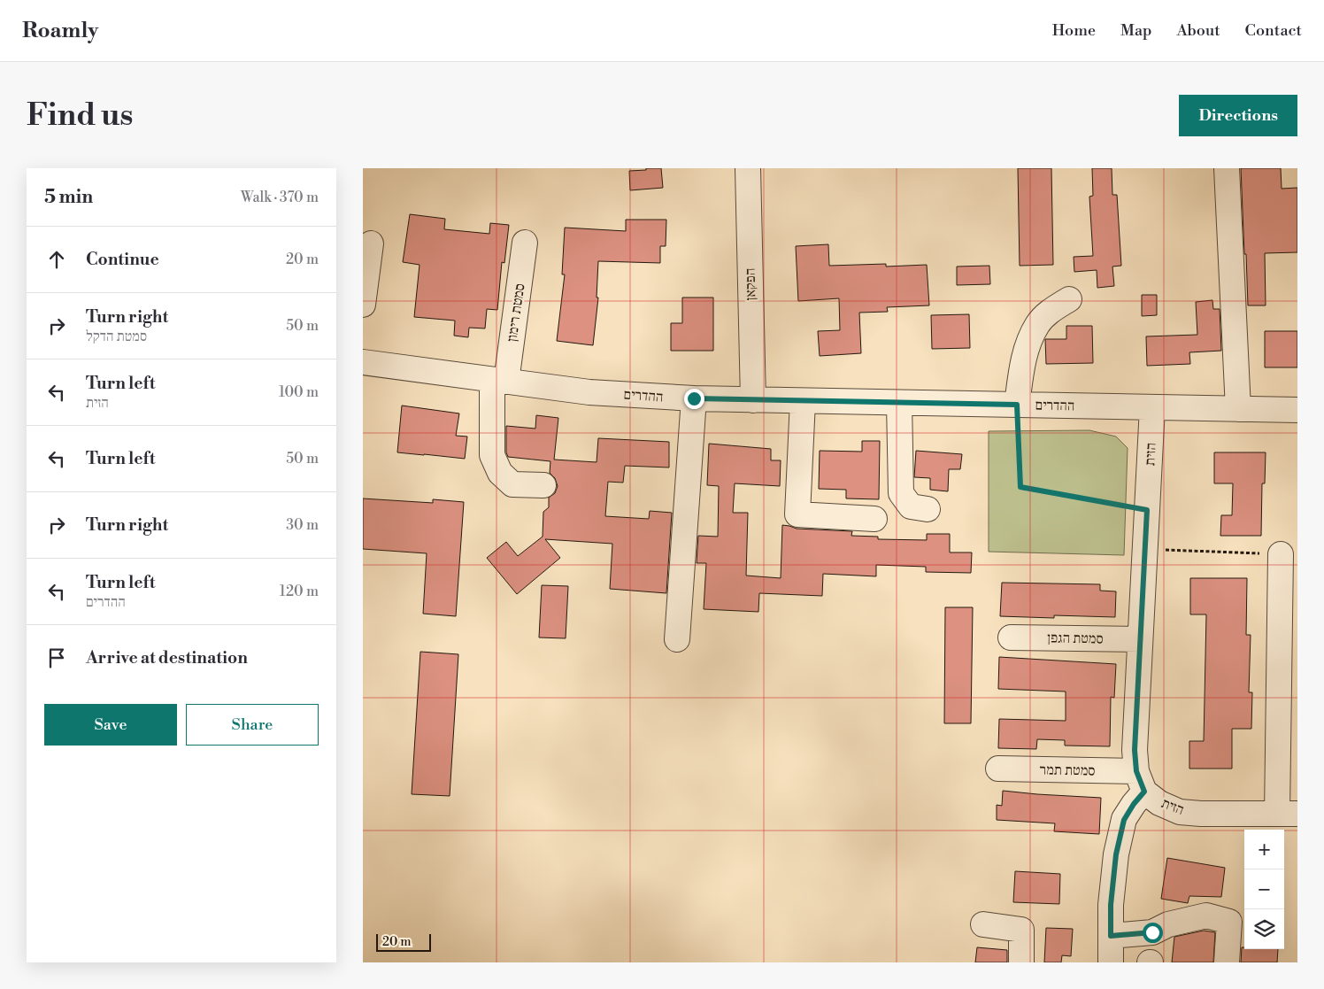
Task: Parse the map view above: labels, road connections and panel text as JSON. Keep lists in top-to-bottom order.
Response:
{
  "streets": {
    "street": [
      "הפקאן",
      "סמטת רימון",
      "ההדרים",
      "הזית",
      "סמטת הגפן",
      "סמטת תמר"
    ]
  },
  "crossings": [
    ["הפקאן", "ההדרים"],
    ["סמטת רימון", "ההדרים"],
    ["ההדרים", "הזית"],
    ["הזית", "סמטת הגפן"],
    ["הזית", "סמטת תמר"]
  ],
  "scale_bar": "20 m",
  "page": {
    "header": "Roamly",
    "nav": [
      "Home",
      "Map",
      "About",
      "Contact"
    ],
    "buttons": [
      "Directions",
      ["Save", "Share"]
    ],
    "title": "Find us",
    "heading": ["5 min", "Walk · 370 m"],
    "list": [
      ["Continue", "20 m"],
      ["Turn right", "סמטת הדקל", "50 m"],
      ["Turn left", "הזית", "100 m"],
      ["Turn left", "50 m"],
      ["Turn right", "30 m"],
      ["Turn left", "ההדרים", "120 m"],
      "Arrive at destination"
    ],
    "map_buttons": ["+", "−"],
    "scale": "20 m"
  }
}
